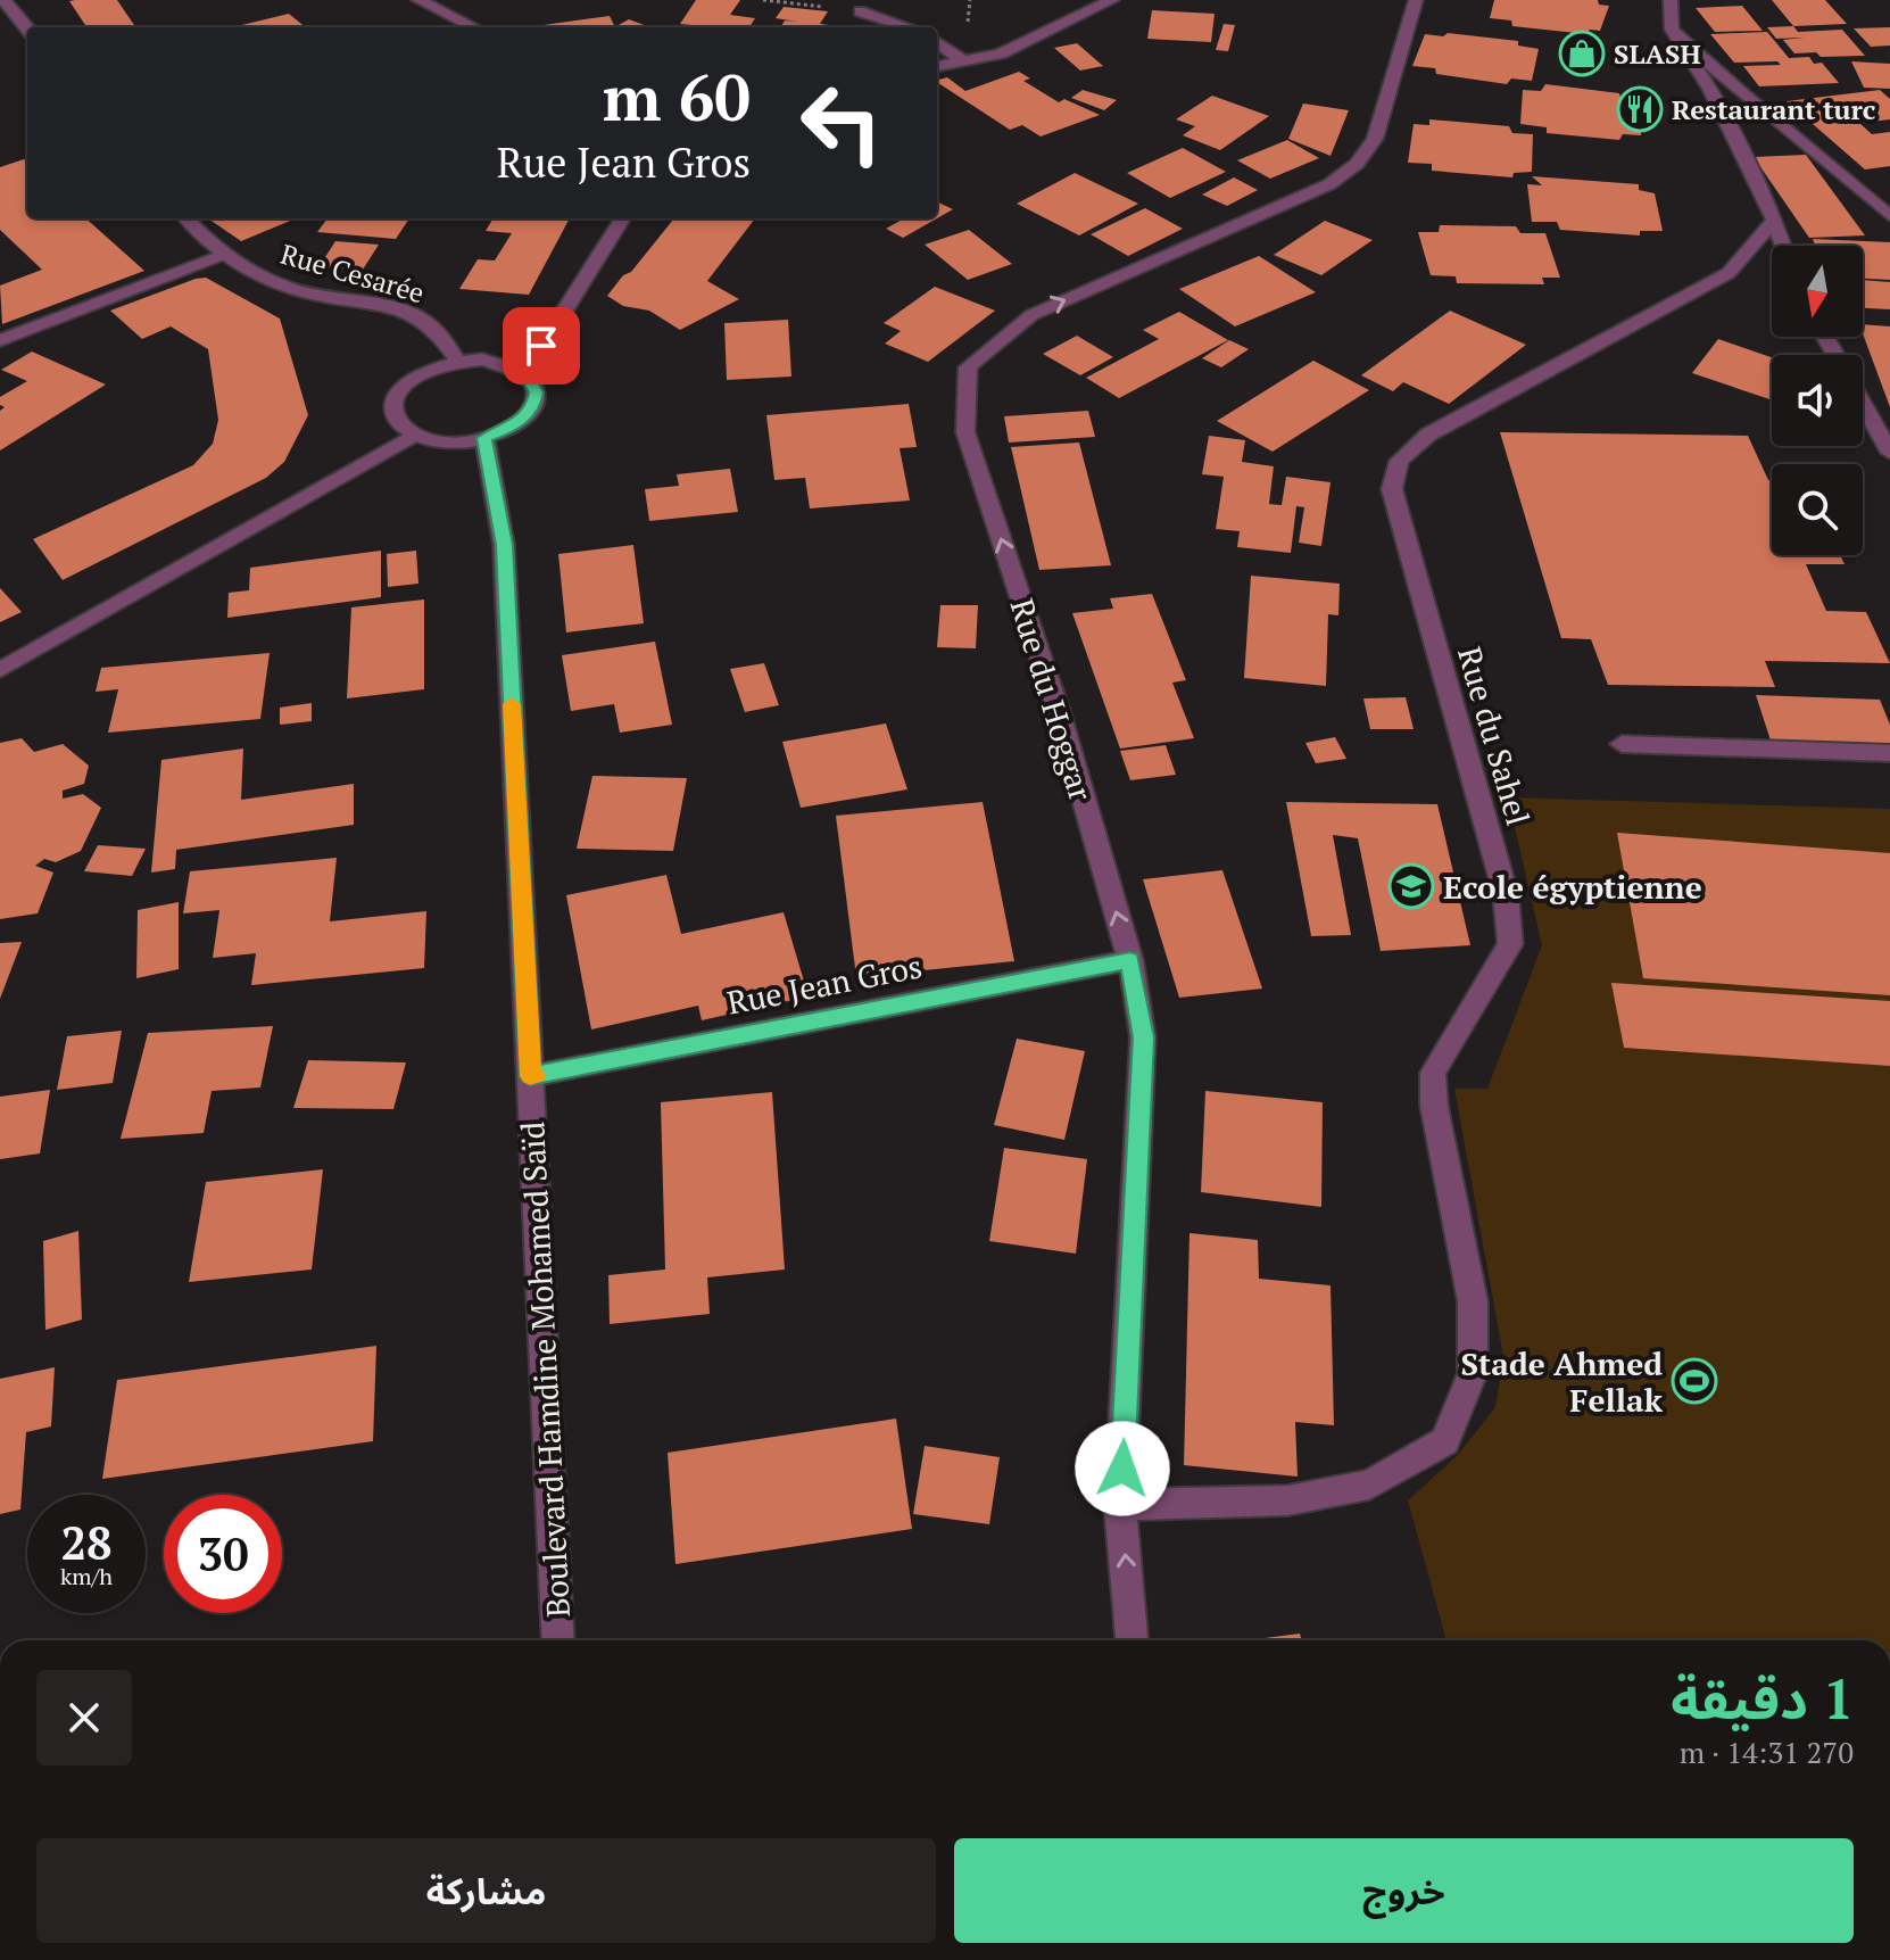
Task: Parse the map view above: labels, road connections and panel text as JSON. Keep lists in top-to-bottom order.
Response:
{
  "streets": {
    "street": [
      "Rue Cesarée",
      "Rue du Hoggar",
      "Rue du Sahel",
      "Rue Jean Gros",
      "Boulevard Hamdine Mohamed Saïd"
    ]
  },
  "crossings": [
    ["Rue Cesarée", "Boulevard Hamdine Mohamed Saïd"],
    ["Rue du Hoggar", "Rue du Sahel"],
    ["Rue du Hoggar", "Rue Jean Gros"],
    ["Rue Jean Gros", "Boulevard Hamdine Mohamed Saïd"]
  ],
  "one_way": ["Rue du Hoggar"],
  "places": {
    "shop": ["SLASH"],
    "restaurant": ["Restaurant turc"],
    "school or university": ["Ecole égyptienne"],
    "sports": ["Stade Ahmed Fellak"]
  },
  "north": "bottom",
  "page": {
    "turn": ["60 m", "Rue Jean Gros"],
    "speed": "28 km/h",
    "limit": "30",
    "heading": ["1 دقيقة", "270 m · 14:31"],
    "buttons": ["خروج", "مشاركة"]
  }
}
